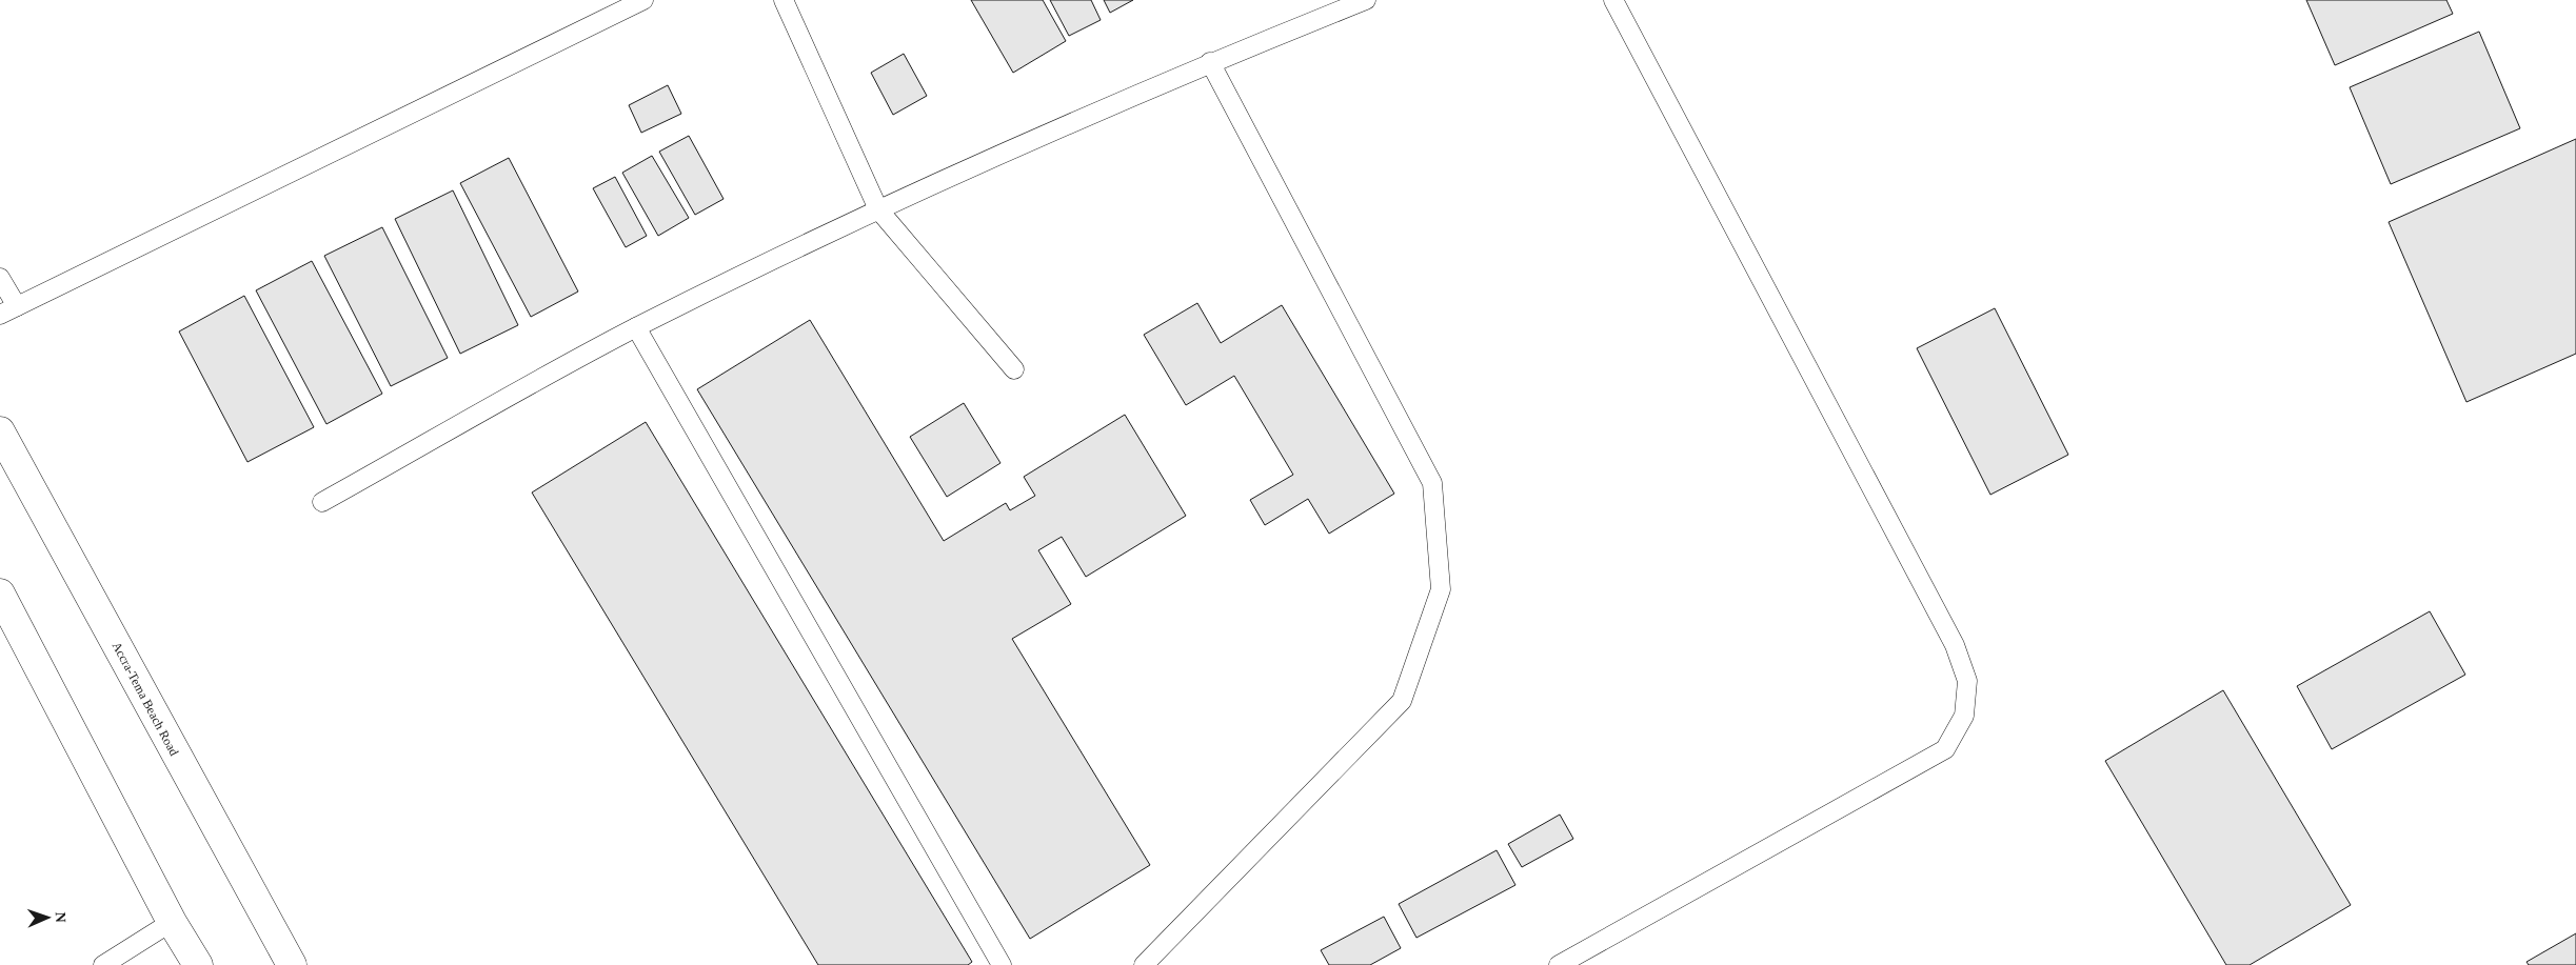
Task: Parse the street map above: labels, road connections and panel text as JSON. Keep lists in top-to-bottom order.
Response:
{
  "streets": {
    "main road": ["Accra-Tema Beach Road"]
  },
  "north": "right"
}
